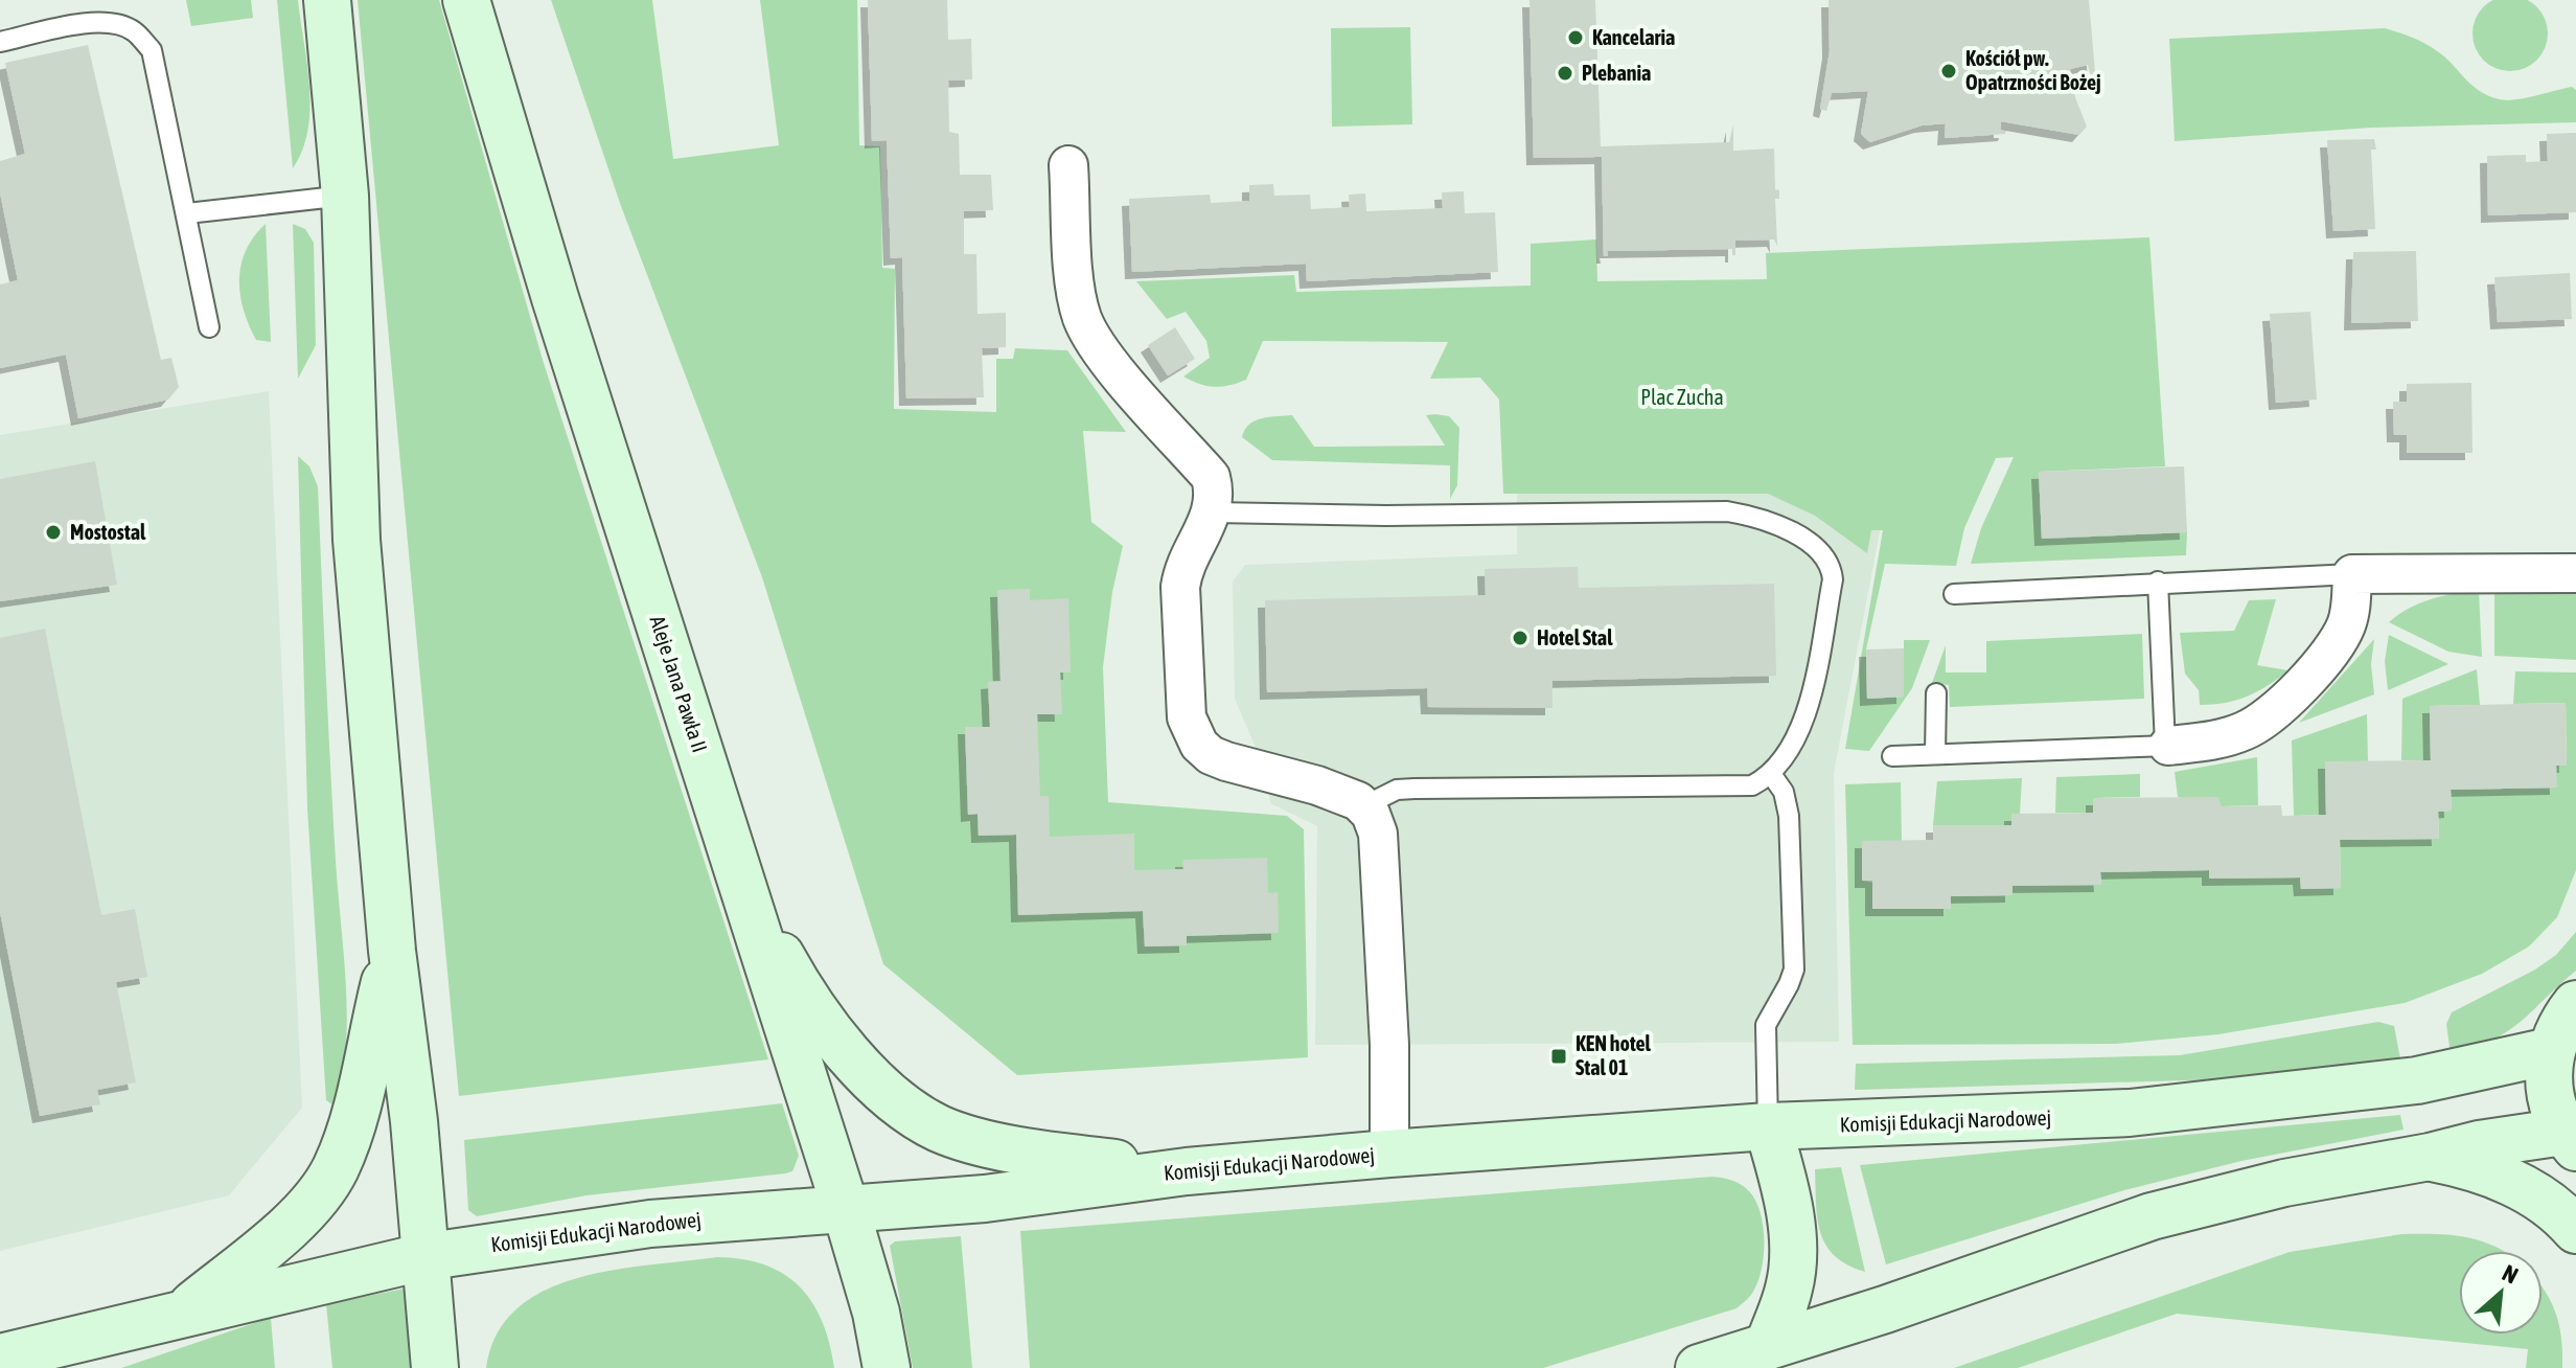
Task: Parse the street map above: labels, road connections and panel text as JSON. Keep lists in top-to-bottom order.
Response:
{
  "streets": {
    "main road": ["Aleje Jana Pawła II", "Komisji Edukacji Narodowej"]
  },
  "crossings": [
    ["Aleje Jana Pawła II", "Komisji Edukacji Narodowej"]
  ],
  "parks": ["Plac Zucha"],
  "places": {
    "other": [
      "Kancelaria",
      "Kościół pw. Opatrzności Bożej",
      "Plebania",
      "Mostostal",
      "Hotel Stal"
    ],
    "transit": ["KEN hotel Stal 01"]
  },
  "north": "top right"
}
